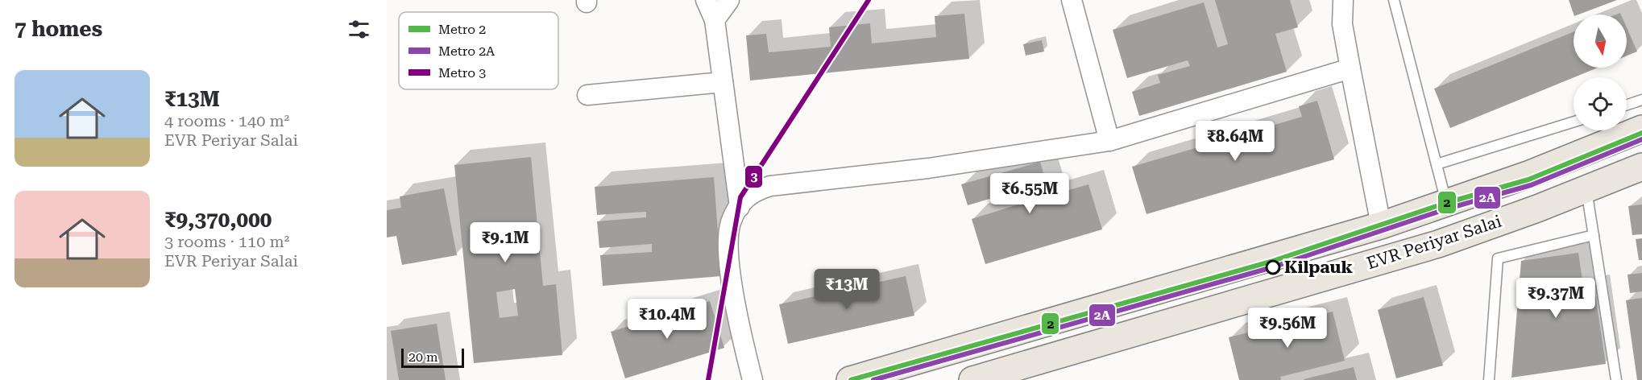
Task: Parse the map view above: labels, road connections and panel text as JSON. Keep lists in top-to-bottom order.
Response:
{
  "streets": {
    "main road": ["EVR Periyar Salai"]
  },
  "places": ["Kilpauk"],
  "lines": ["metro line 3", "metro line 2", "metro line 2A"],
  "legend": ["Metro 2", "Metro 2A", "Metro 3"],
  "scale_bar": "20 m",
  "north": "bottom",
  "page": {
    "heading": "7 homes",
    "list": [
      {
        "name": "₹13M",
        "note": "4 rooms · 140 m² · EVR Periyar Salai"
      },
      {
        "name": "₹9,370,000",
        "note": "3 rooms · 110 m² · EVR Periyar Salai"
      }
    ],
    "price": [
      "₹8.64M",
      "₹6.55M",
      "₹9.1M",
      "₹13M",
      "₹9.37M",
      "₹10.4M",
      "₹9.56M"
    ],
    "scale": "20 m"
  }
}
